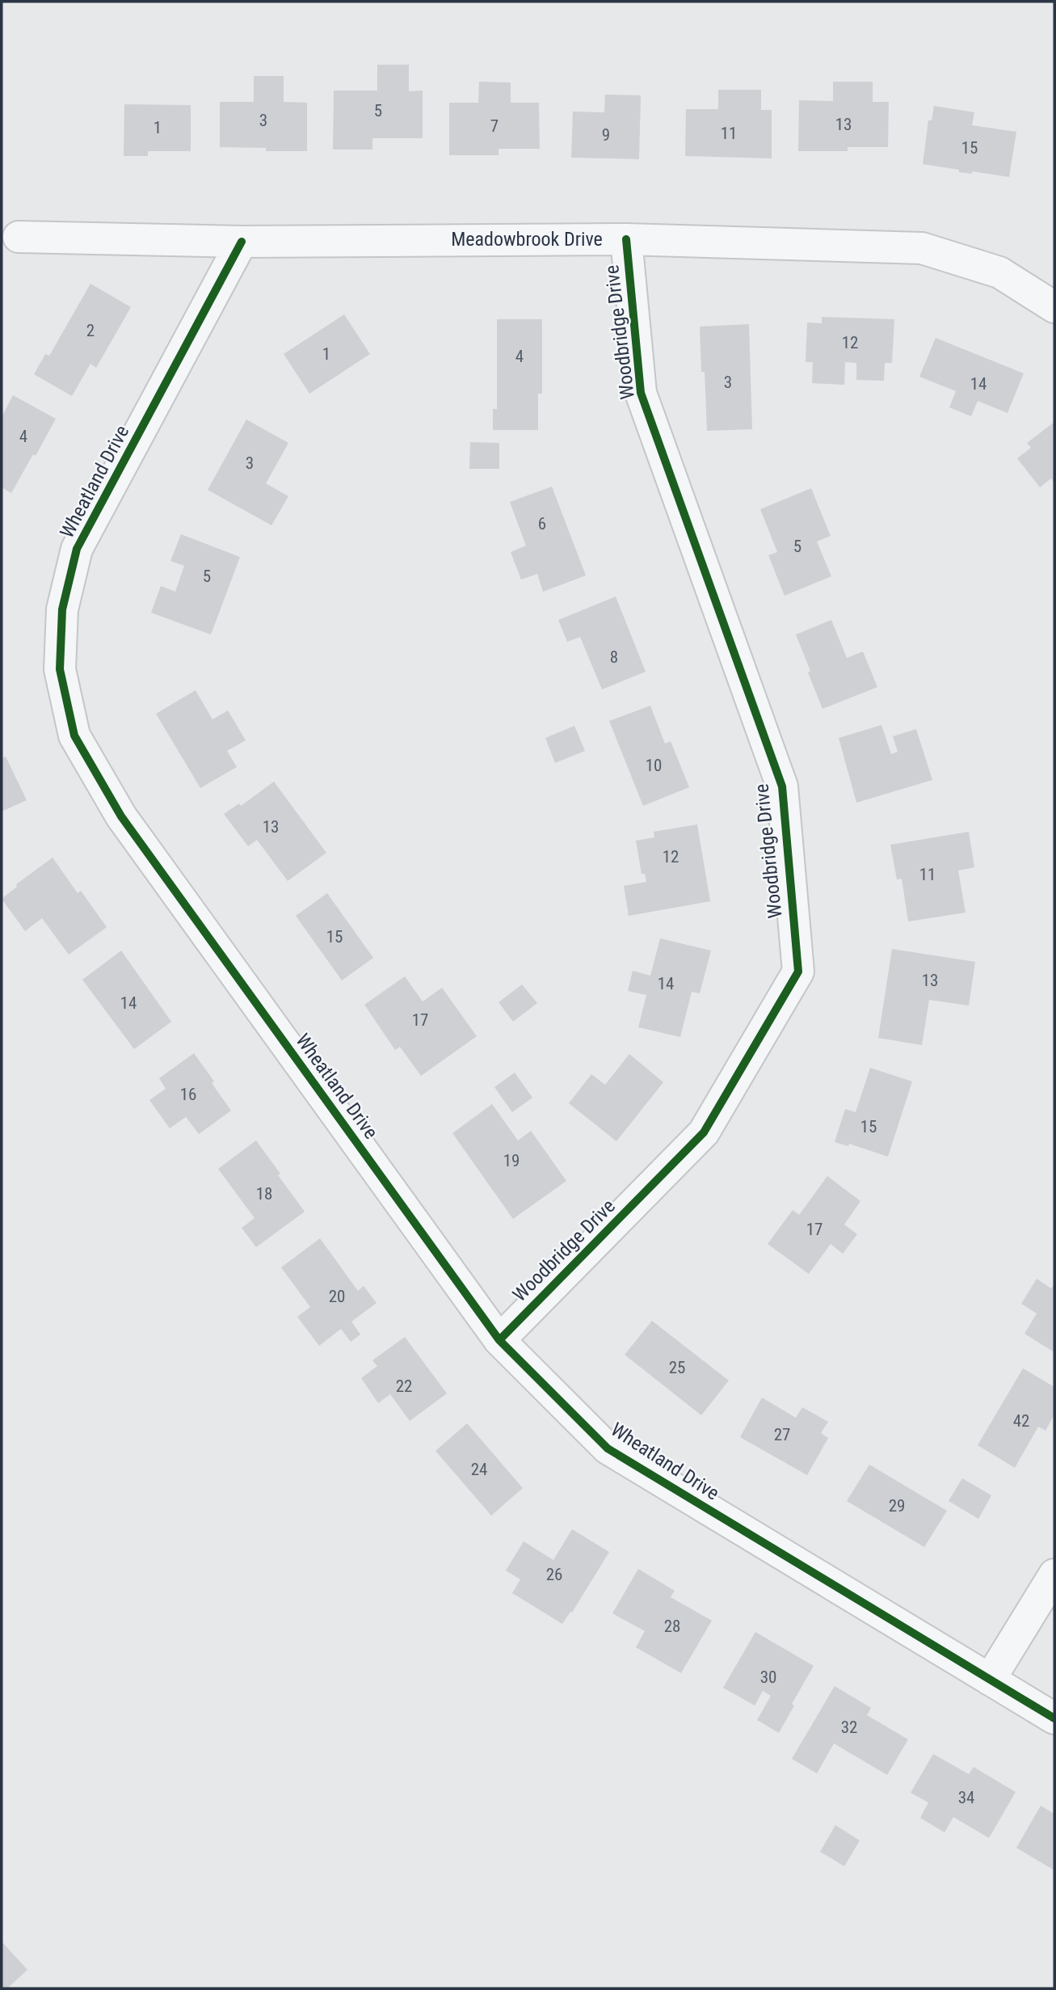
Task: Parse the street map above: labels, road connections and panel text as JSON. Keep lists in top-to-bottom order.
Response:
{
  "streets": {
    "street": ["Meadowbrook Drive", "Woodbridge Drive", "Wheatland Drive"]
  },
  "crossings": [
    ["Meadowbrook Drive", "Woodbridge Drive"],
    ["Meadowbrook Drive", "Wheatland Drive"],
    ["Woodbridge Drive", "Wheatland Drive"]
  ],
  "house_numbers": [
    "5",
    "3",
    "13",
    "7",
    "1",
    "11",
    "9",
    "15",
    "2",
    "12",
    "1",
    "4",
    "3",
    "14",
    "4",
    "3",
    "6",
    "5",
    "5",
    "8",
    "10",
    "13",
    "12",
    "11",
    "15",
    "13",
    "14",
    "14",
    "17",
    "16",
    "15",
    "19",
    "18",
    "17",
    "20",
    "25",
    "22",
    "42",
    "27",
    "24",
    "29",
    "26",
    "28",
    "30",
    "32",
    "34"
  ]
}
